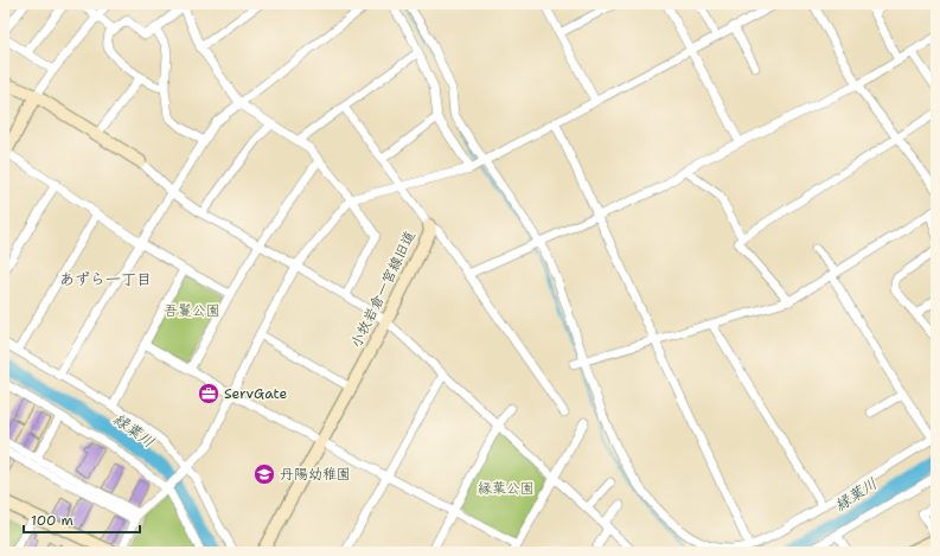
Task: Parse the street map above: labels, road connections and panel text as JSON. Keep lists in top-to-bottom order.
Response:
{
  "streets": {
    "street": ["小牧岩倉一宮線旧道"]
  },
  "districts": ["あずら一丁目"],
  "water": ["縁葉川"],
  "parks": ["吾鬘公園", "縁葉公園"],
  "places": {
    "office": ["ServGate"],
    "school or university": ["丹陽幼稚園"]
  },
  "scale_bar": "100 m"
}
